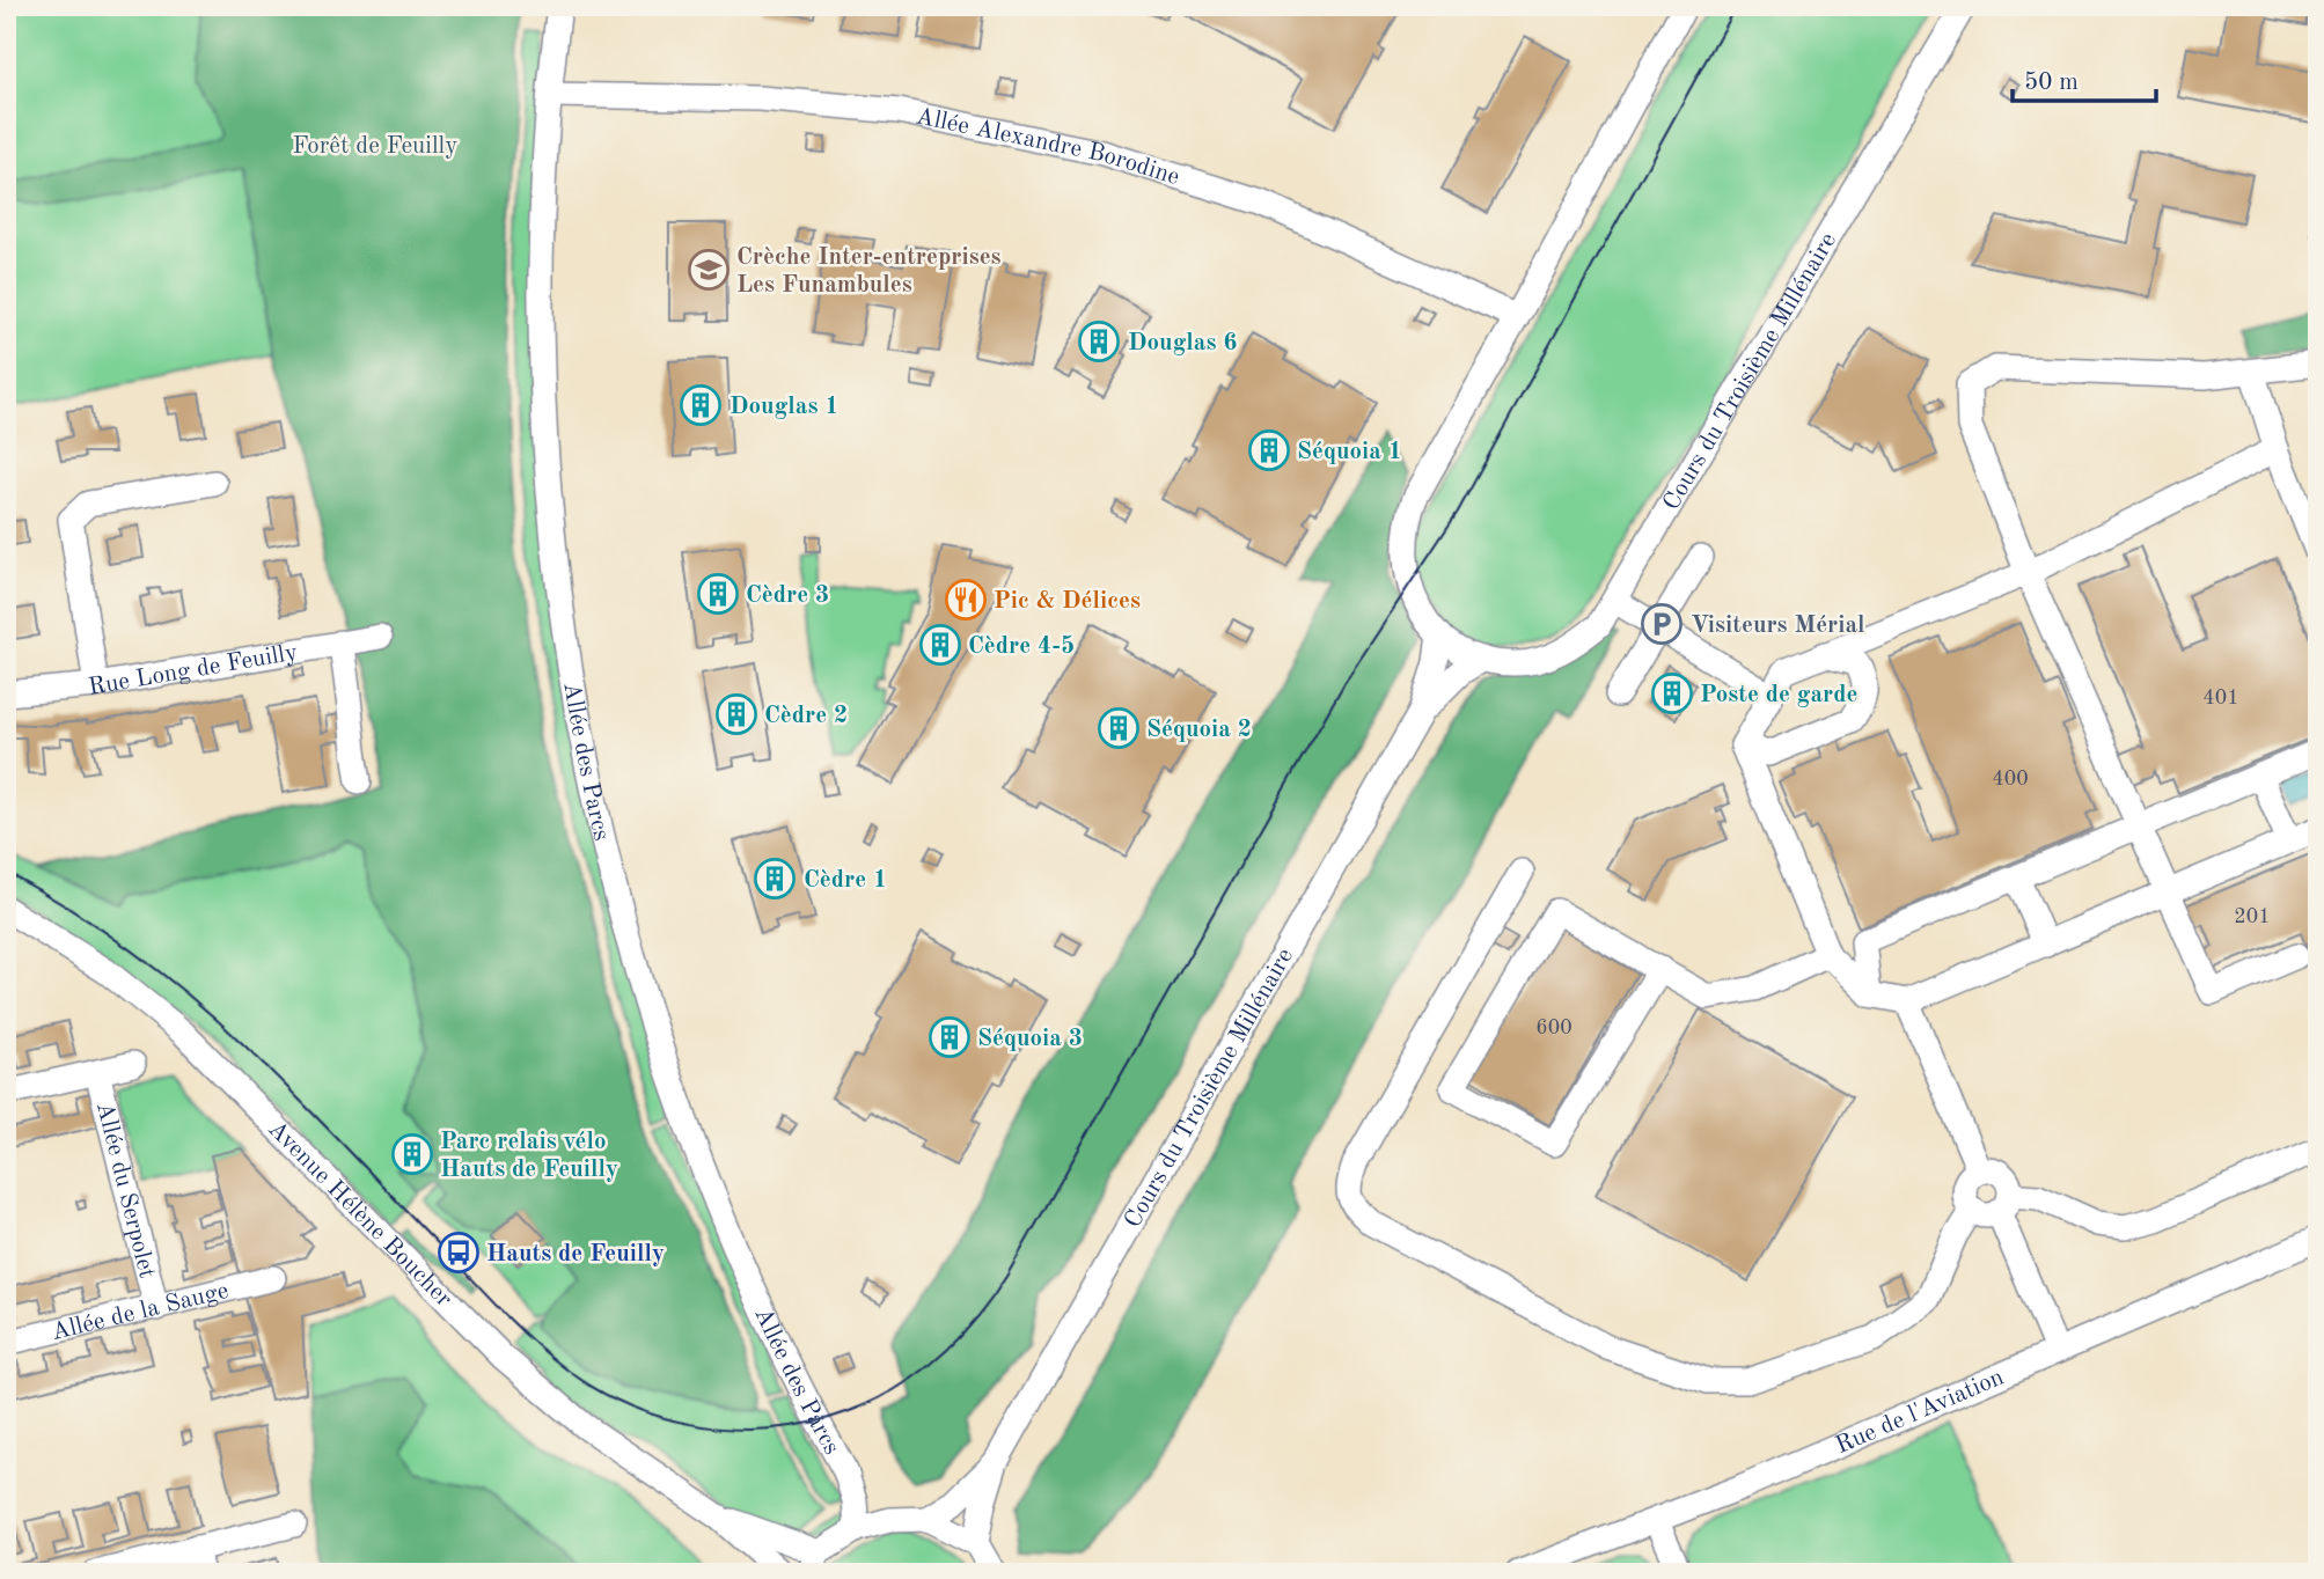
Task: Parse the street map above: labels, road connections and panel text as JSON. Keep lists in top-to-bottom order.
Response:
{
  "streets": {
    "street": [
      "Allée Alexandre Borodine",
      "Cours du Troisième Millénaire",
      "Rue Long de Feuilly",
      "Allée des Parcs",
      "Allée du Serpolet",
      "Avenue Hélène Boucher",
      "Allée de la Sauge",
      "Rue de l'Aviation"
    ]
  },
  "crossings": [
    ["Allée Alexandre Borodine", "Cours du Troisième Millénaire"],
    ["Allée Alexandre Borodine", "Allée des Parcs"],
    ["Allée du Serpolet", "Allée de la Sauge"]
  ],
  "parks": ["Forêt de Feuilly"],
  "places": {
    "school or university": ["Crèche Inter-entreprises Les Funambules"],
    "building": [
      "Douglas 6",
      "Douglas 1",
      "Séquoia 1",
      "Cèdre 3",
      "Cèdre 4-5",
      "Poste de garde",
      "Cèdre 2",
      "Séquoia 2",
      "Cèdre 1",
      "Séquoia 3",
      "Parc relais vélo Hauts de Feuilly"
    ],
    "restaurant": ["Pic & Délices"],
    "parking": ["Visiteurs Mérial"],
    "bus stop": ["Hauts de Feuilly"]
  },
  "house_numbers": [
    "401",
    "400",
    "201",
    "600"
  ],
  "scale_bar": "50 m"
}
